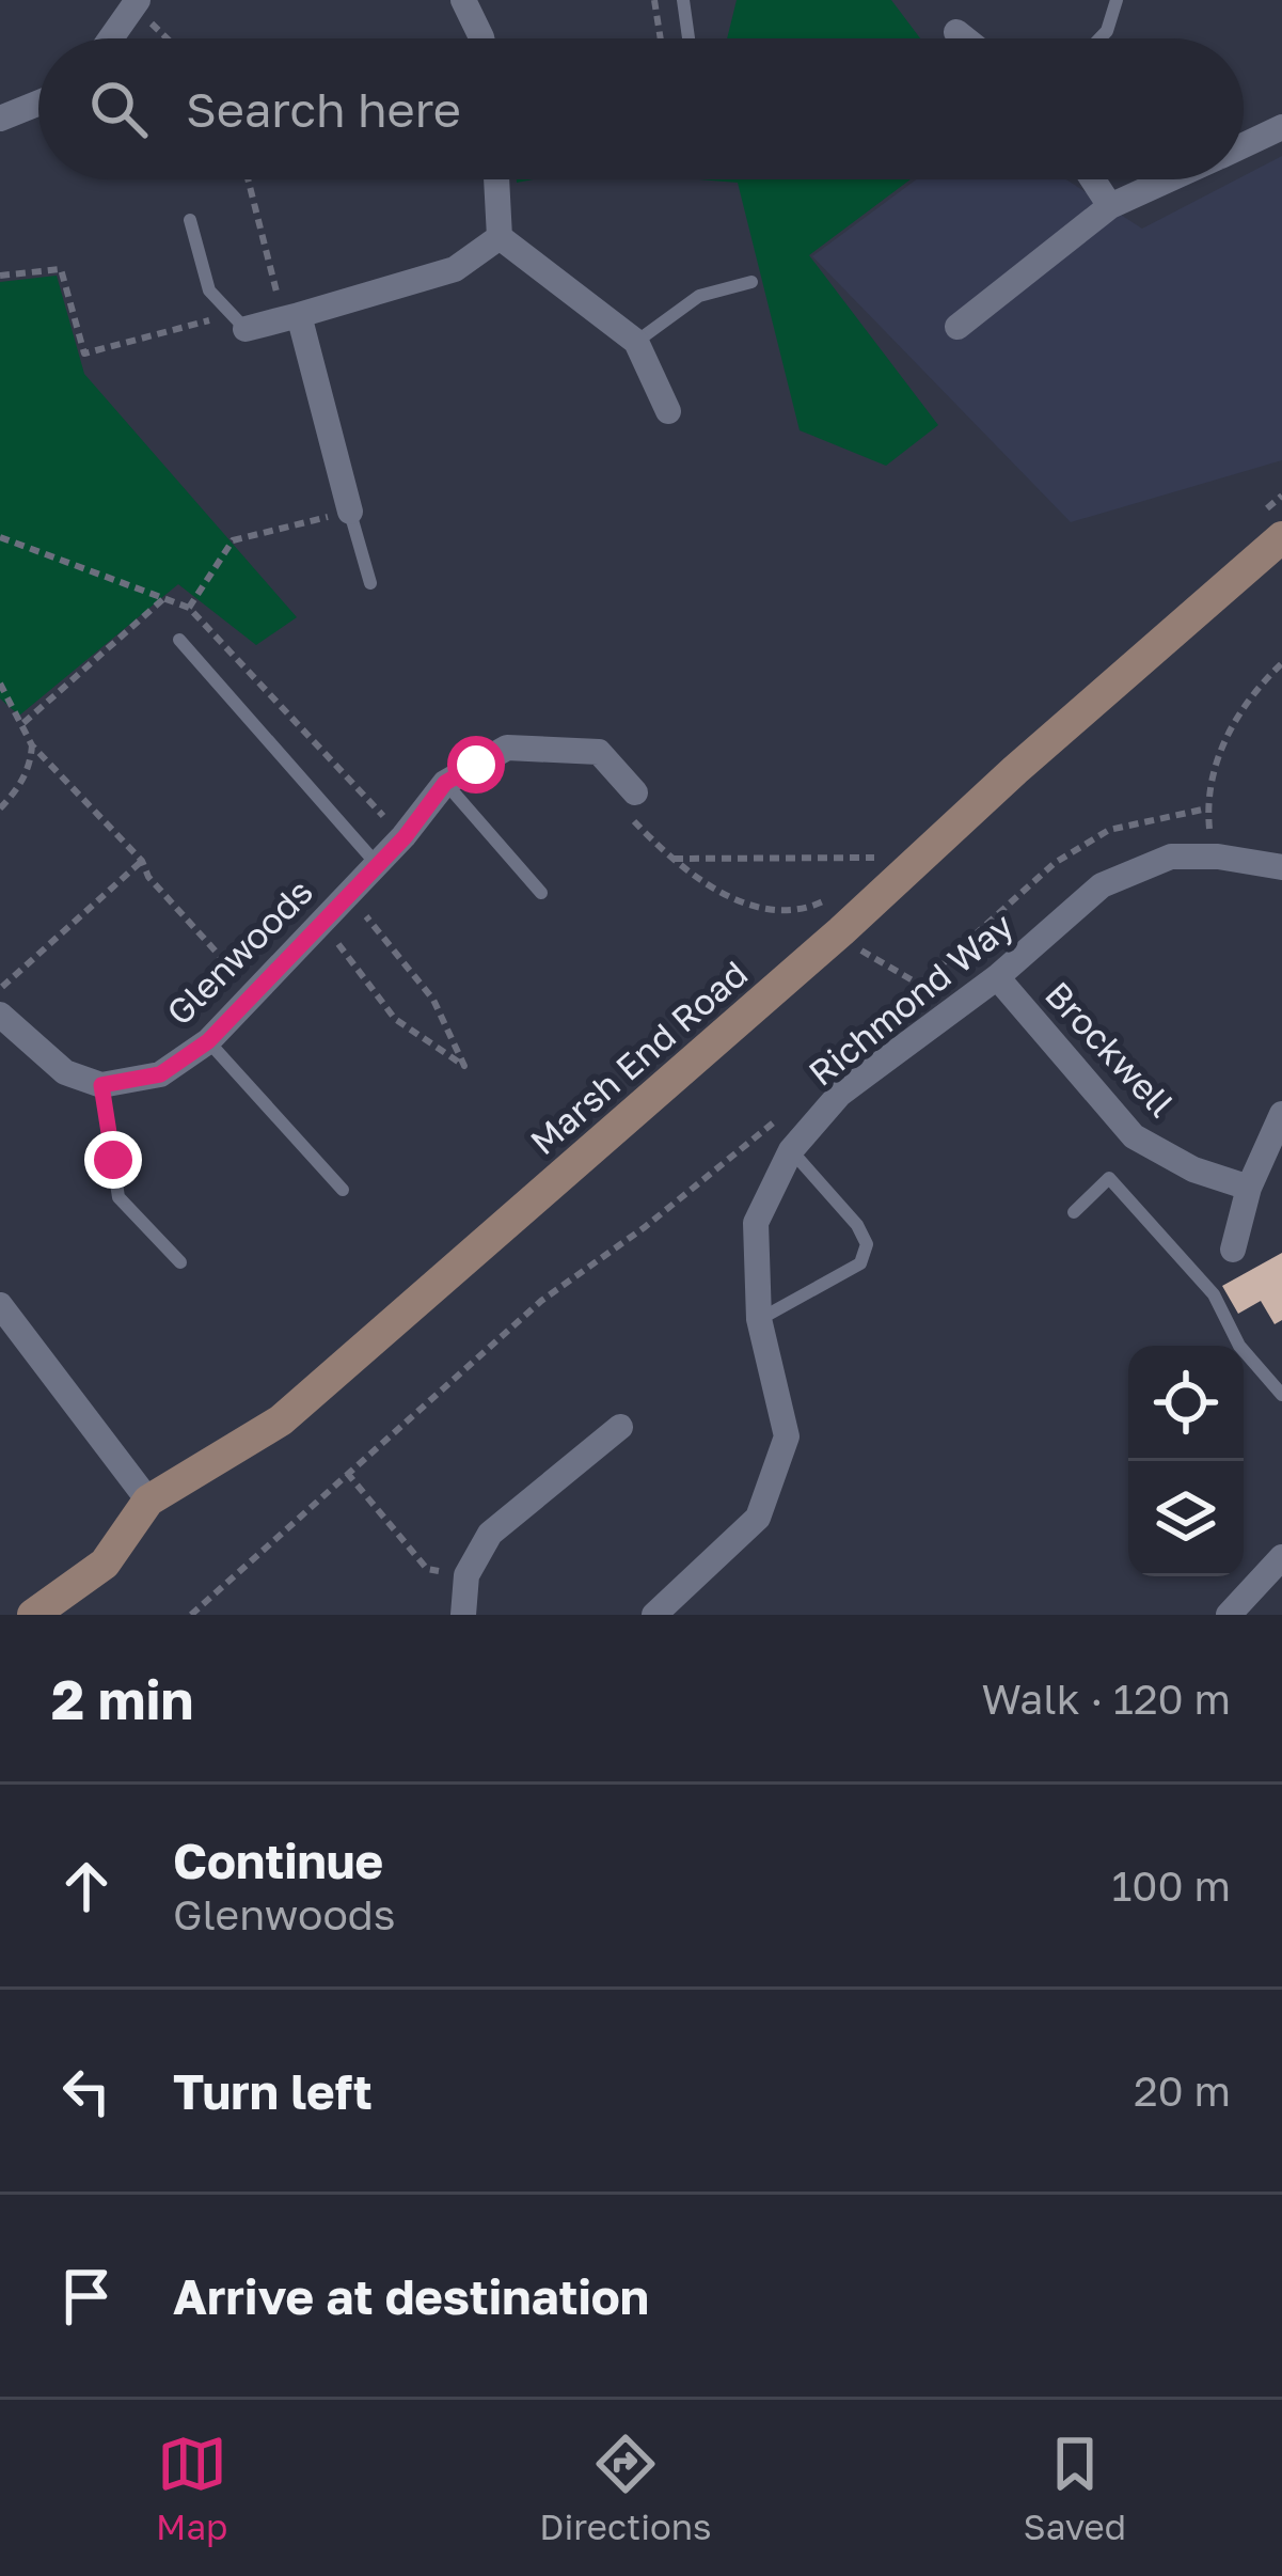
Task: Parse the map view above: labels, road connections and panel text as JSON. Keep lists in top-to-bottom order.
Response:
{
  "streets": {
    "street": [
      "Glenwoods",
      "Richmond Way",
      "Brockwell",
      "Marsh End Road"
    ]
  },
  "crossings": [
    ["Richmond Way", "Brockwell"]
  ],
  "page": {
    "search": "Search here",
    "heading": ["2 min", "Walk · 120 m"],
    "list": [
      ["Continue", "Glenwoods", "100 m"],
      ["Turn left", "20 m"],
      "Arrive at destination"
    ],
    "nav": ["Map", "Directions", "Saved"]
  }
}
